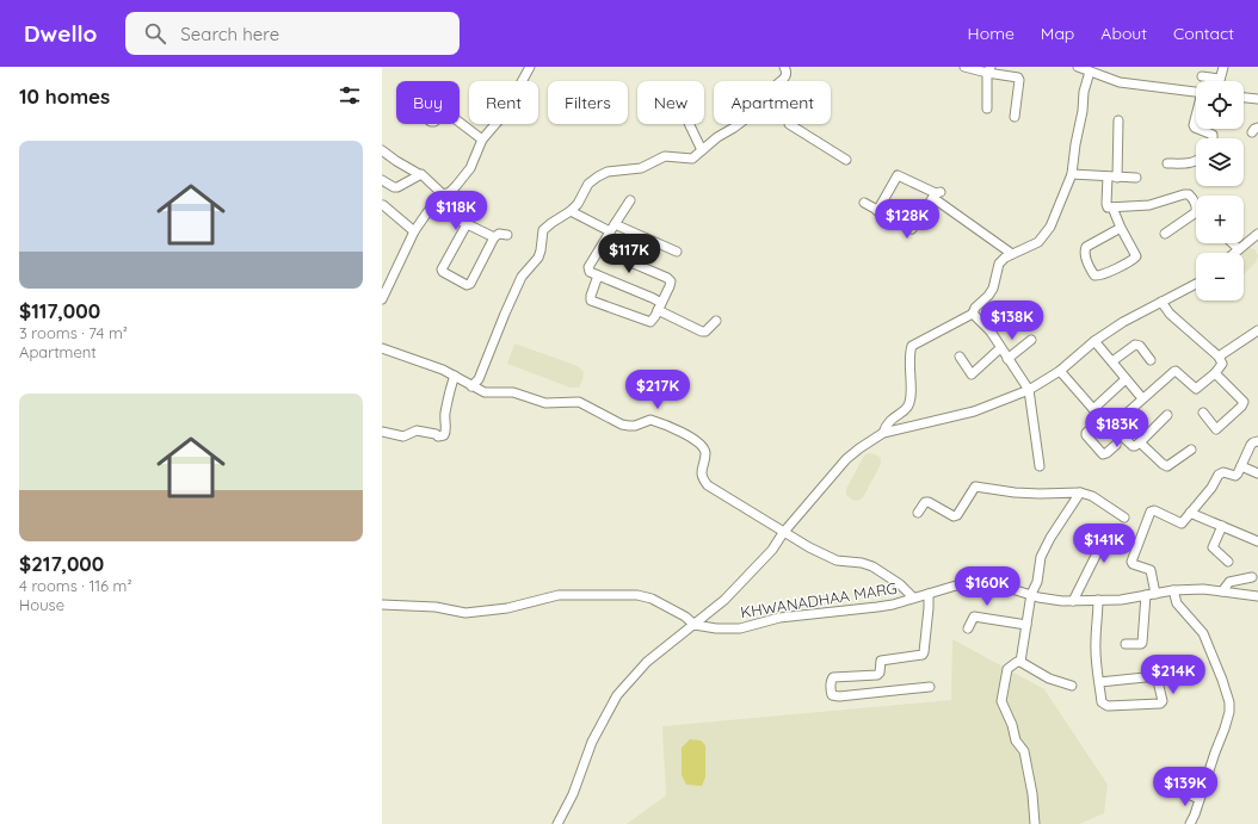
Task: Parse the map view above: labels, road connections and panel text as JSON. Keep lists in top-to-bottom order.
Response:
{
  "streets": {
    "street": ["KHWANADHAA MARG"]
  },
  "page": {
    "header": "Dwello",
    "search": "Search here",
    "nav": [
      "Home",
      "Map",
      "About",
      "Contact"
    ],
    "heading": "10 homes",
    "map_buttons": ["+", "−"],
    "chip": [
      "Buy",
      "Rent",
      "Filters",
      "New",
      "Apartment"
    ],
    "list": [
      {
        "name": "$117,000",
        "note": "3 rooms · 74 m² · Apartment"
      },
      {
        "name": "$217,000",
        "note": "4 rooms · 116 m² · House"
      }
    ],
    "price": [
      "$118K",
      "$128K",
      "$117K",
      "$138K",
      "$217K",
      "$183K",
      "$141K",
      "$160K",
      "$214K",
      "$139K"
    ]
  }
}
